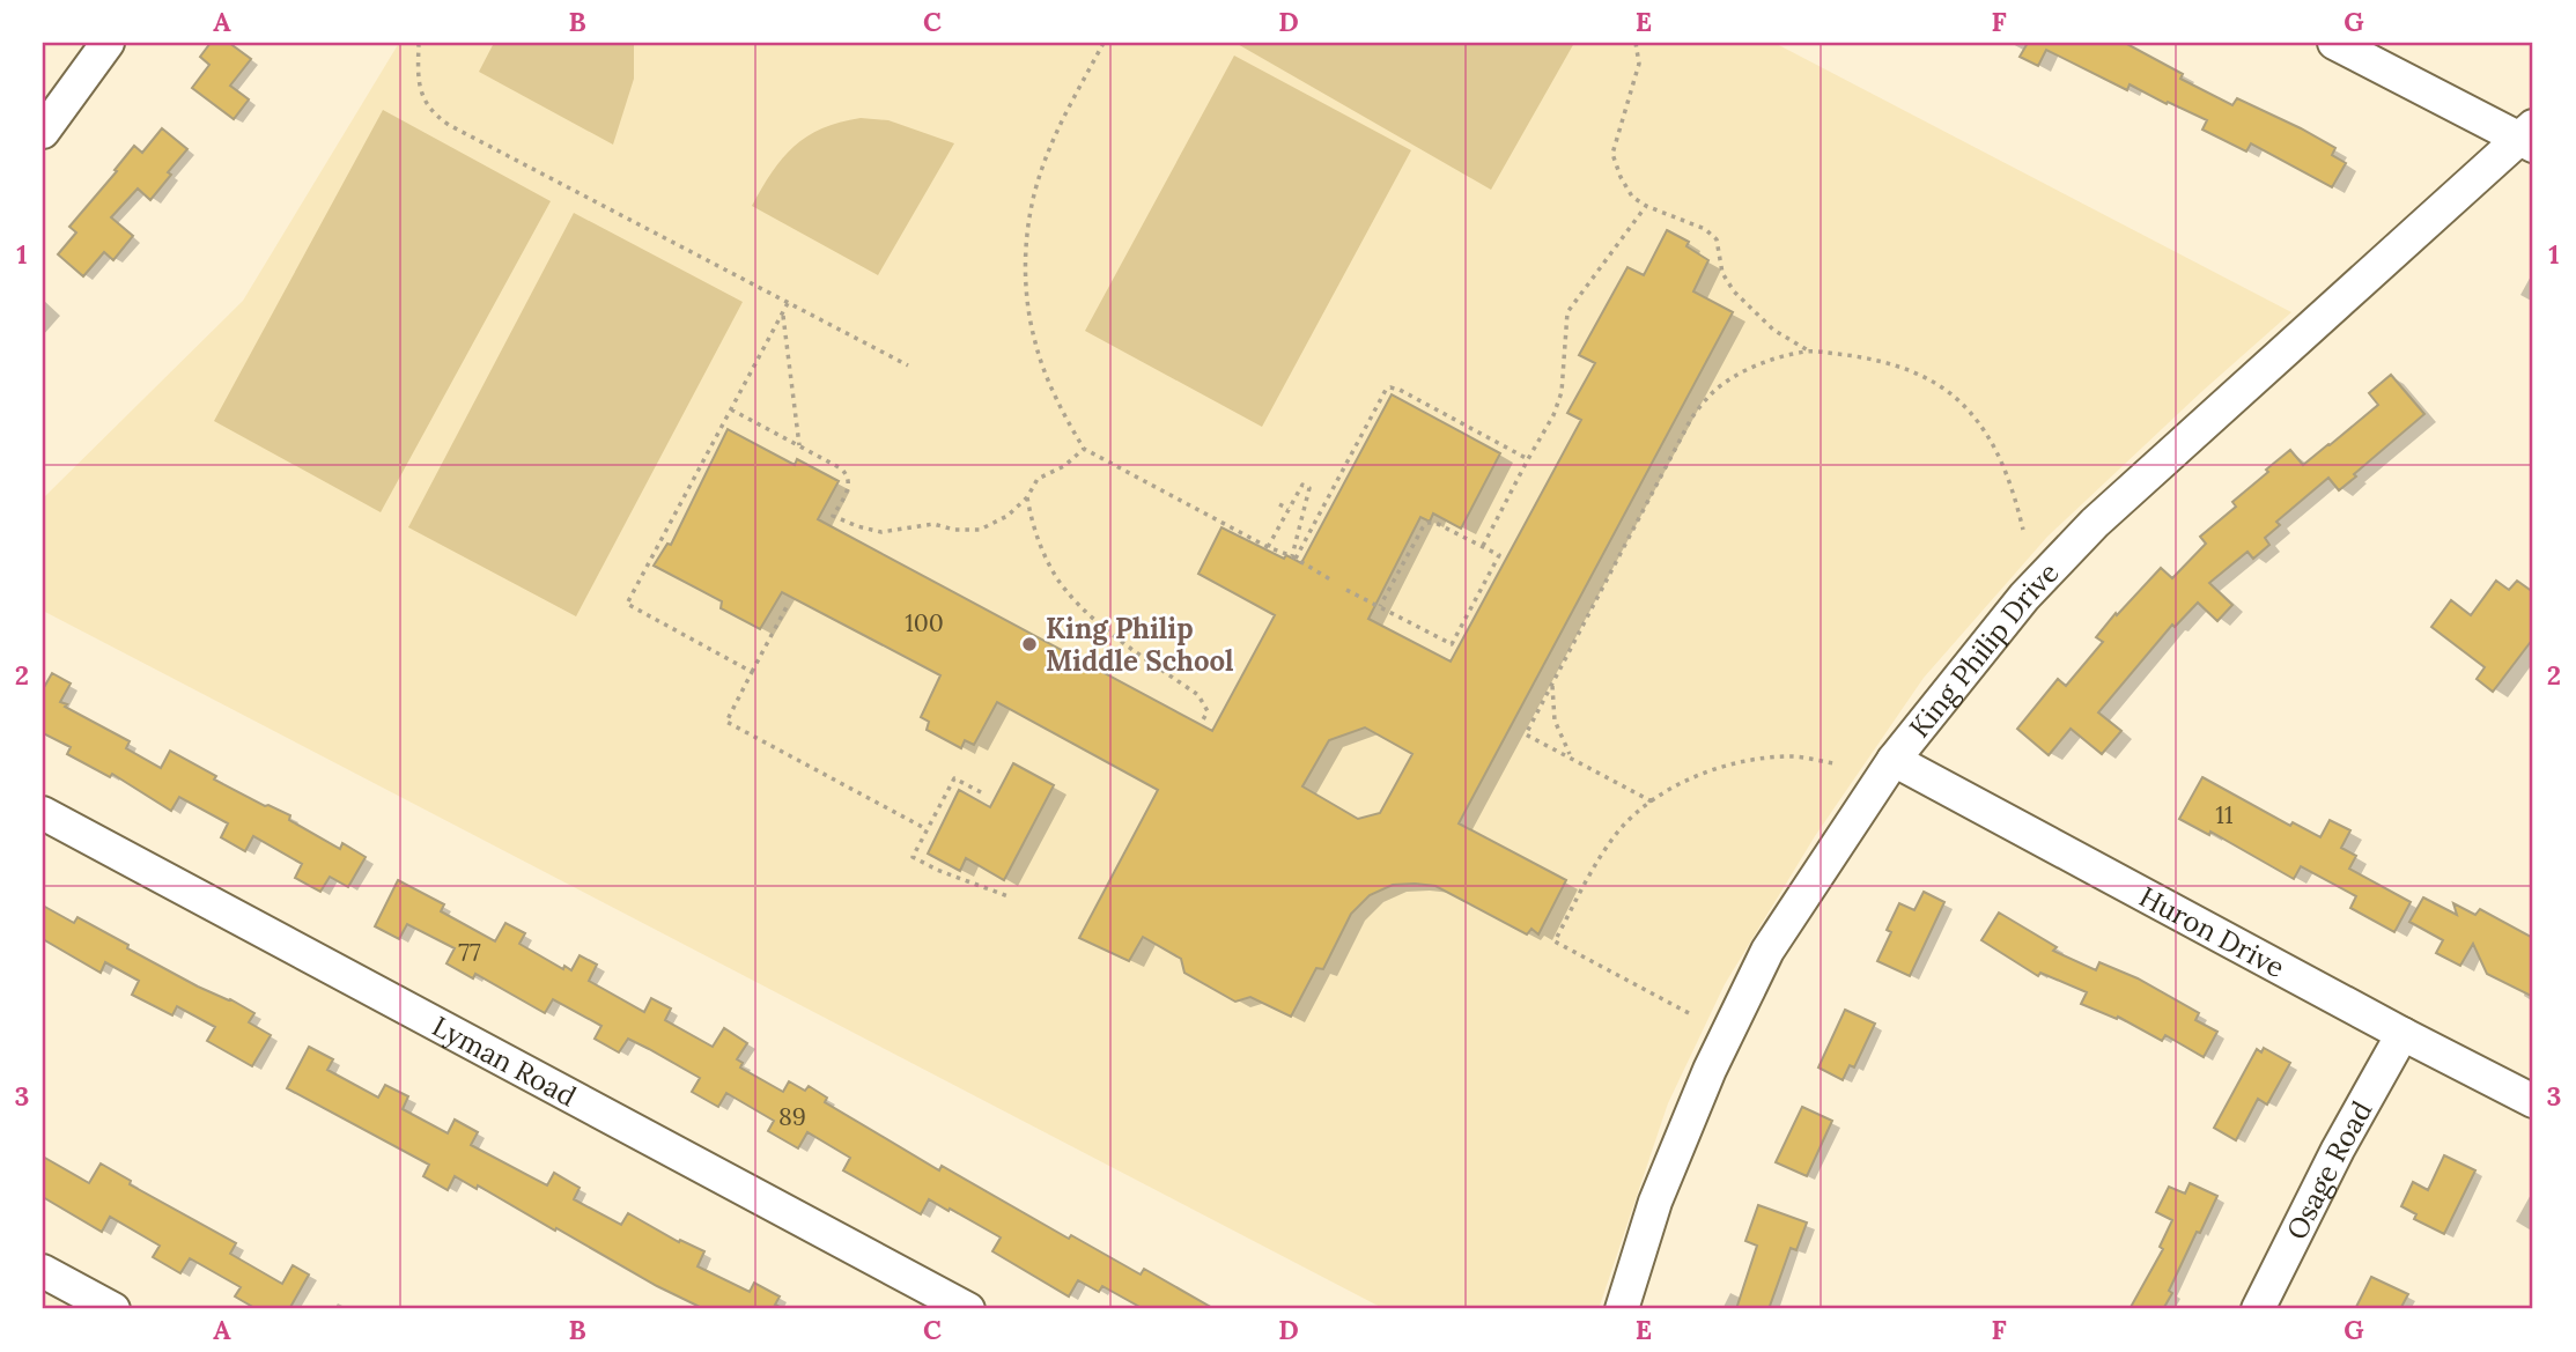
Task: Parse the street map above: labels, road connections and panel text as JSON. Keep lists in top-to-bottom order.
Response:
{
  "streets": {
    "street": [
      "King Philip Drive",
      "Huron Drive",
      "Lyman Road",
      "Osage Road"
    ]
  },
  "crossings": [
    ["King Philip Drive", "Huron Drive"],
    ["Huron Drive", "Osage Road"]
  ],
  "places": ["King Philip Middle School"],
  "house_numbers": [
    "100",
    "11",
    "77",
    "89"
  ],
  "grid": {
    "columns": [
      "A",
      "B",
      "C",
      "D",
      "E",
      "F",
      "G"
    ],
    "rows": ["1", "2", "3"]
  }
}
